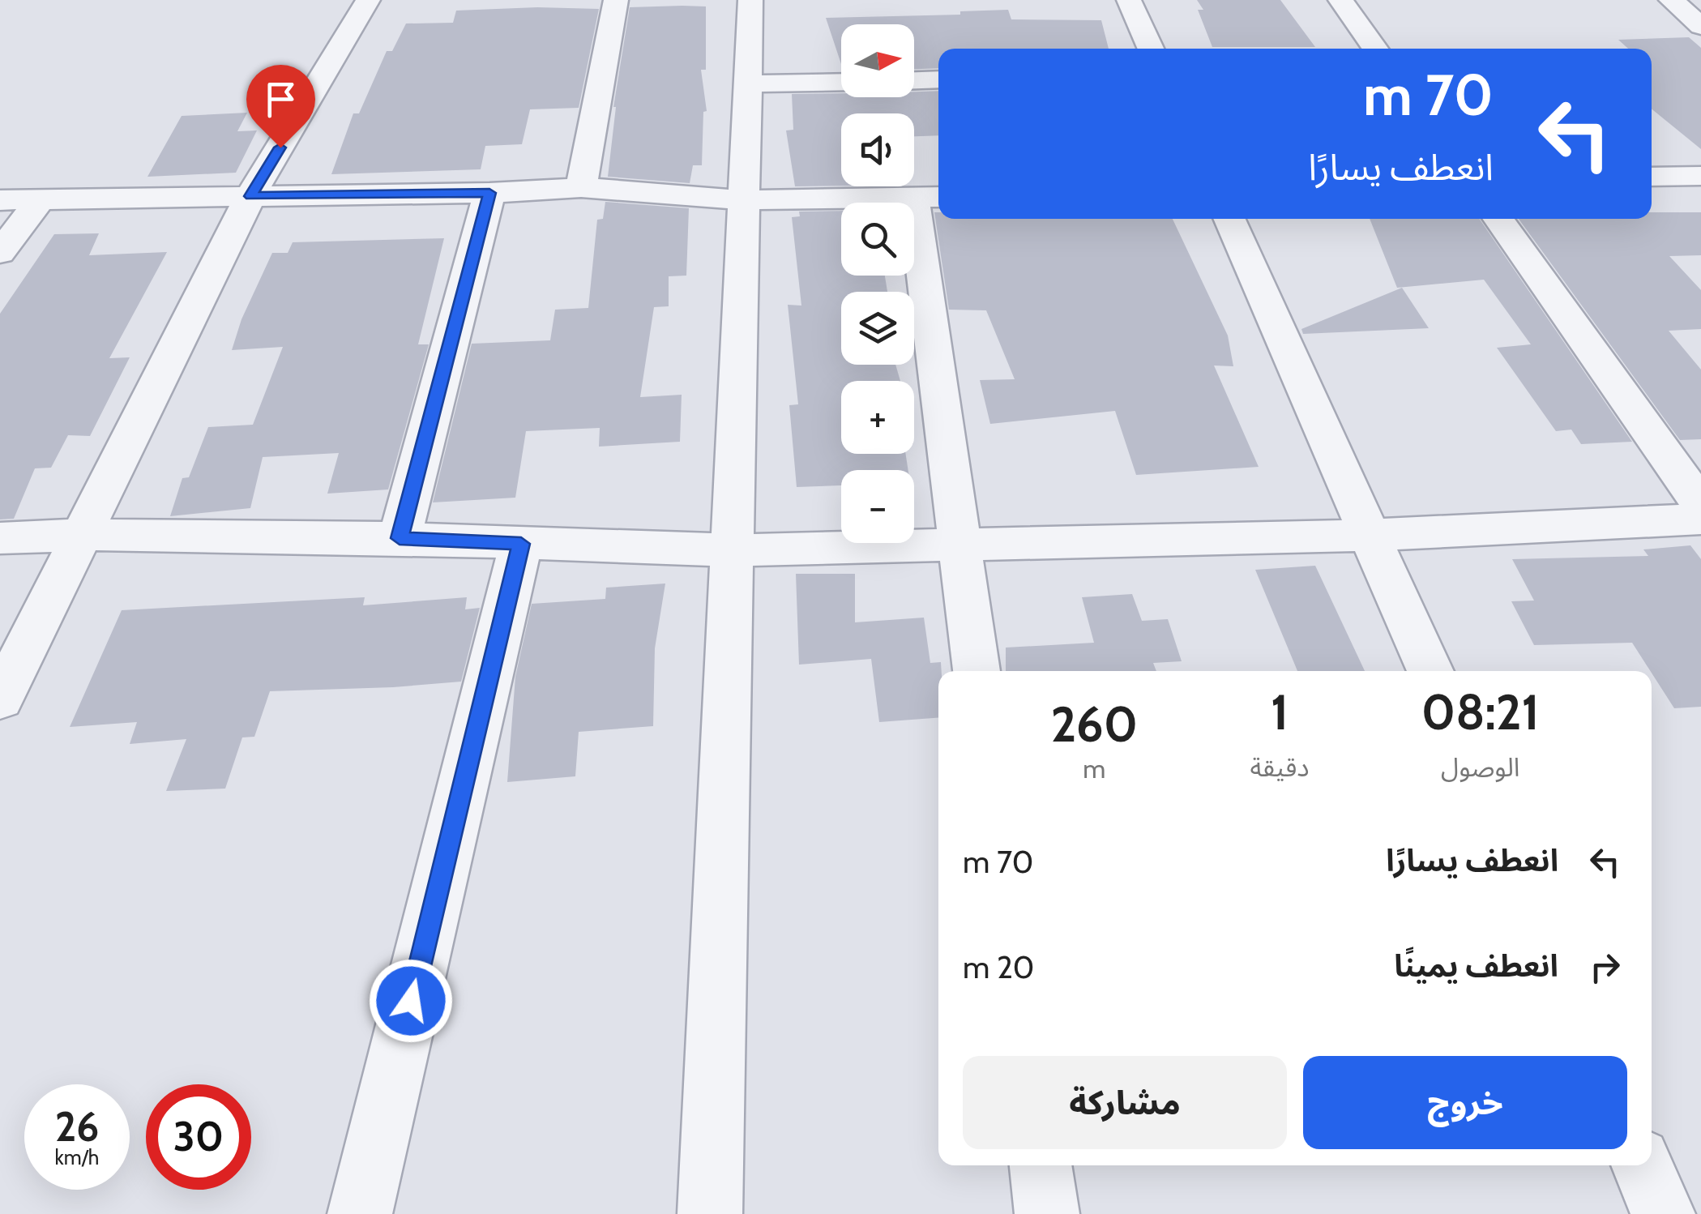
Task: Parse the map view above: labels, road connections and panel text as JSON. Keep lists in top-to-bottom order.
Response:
{
  "north": "right",
  "page": {
    "map_buttons": ["+", "−"],
    "turn": ["70 m", "انعطف يسارًا"],
    "eta": [
      "08:21",
      "الوصول",
      "1",
      "دقيقة",
      "260",
      "m"
    ],
    "list": [
      {
        "name": "انعطف يسارًا",
        "value": "70 m"
      },
      {
        "name": "انعطف يمينًا",
        "value": "20 m"
      }
    ],
    "buttons": ["خروج", "مشاركة"],
    "speed": "26 km/h",
    "limit": "30"
  }
}
